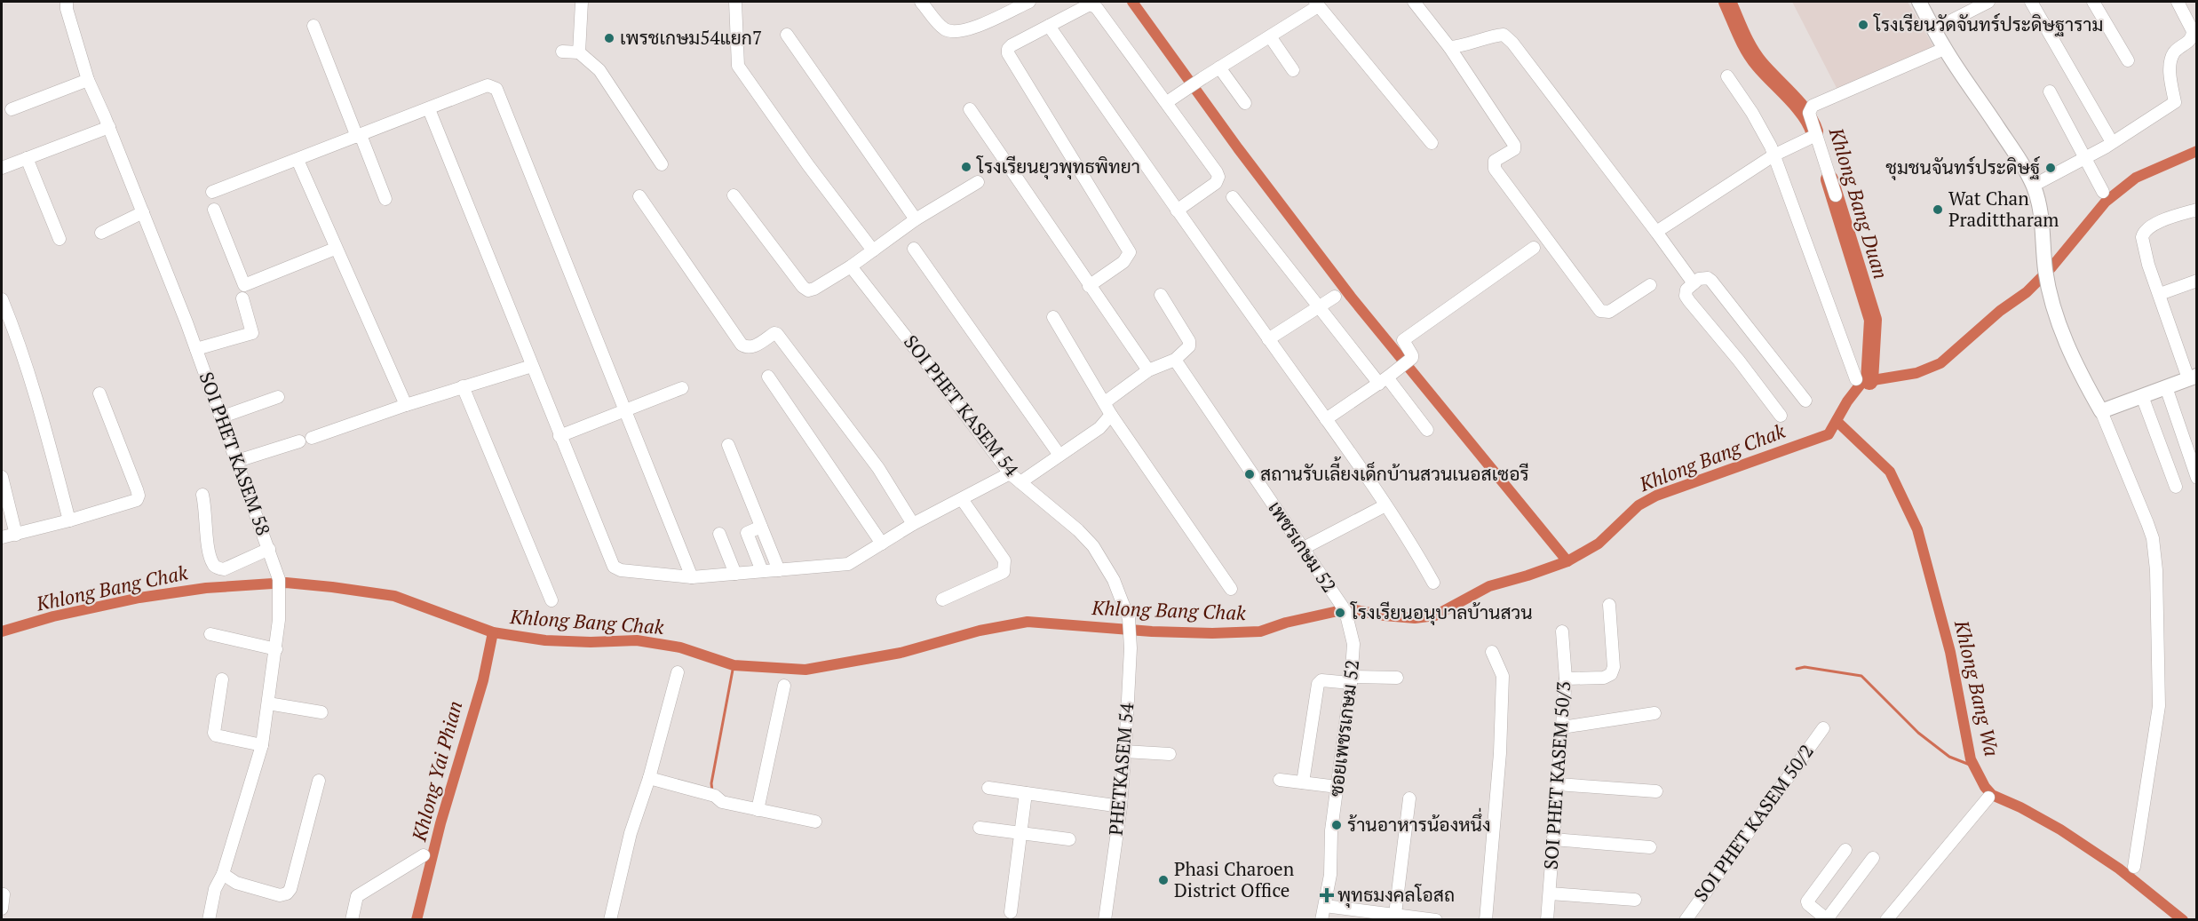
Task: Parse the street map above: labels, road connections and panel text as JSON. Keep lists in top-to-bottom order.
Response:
{
  "streets": {
    "street": [
      "SOI PHET KASEM 54",
      "SOI PHET KASEM 58",
      "เพชรเกษม 52",
      "ซอยเพชรเกษม 52",
      "PHETKASEM 54",
      "SOI PHET KASEM 50/3",
      "SOI PHET KASEM 50/2"
    ]
  },
  "crossings": [
    ["SOI PHET KASEM 54", "PHETKASEM 54"],
    ["เพชรเกษม 52", "ซอยเพชรเกษม 52"]
  ],
  "water": [
    "Khlong Bang Duan",
    "Khlong Bang Chak",
    "Khlong Bang Wa",
    "Khlong Yai Phian"
  ],
  "places": {
    "other": [
      "โรงเรียนวัดจันทร์ประดิษฐาราม",
      "เพรชเกษม54แยก7",
      "โรงเรียนยุวพุทธพิทยา",
      "ชุมชนจันทร์ประดิษฐ์",
      "Wat Chan Pradittharam",
      "สถานรับเลี้ยงเด็กบ้านสวนเนอสเซอรี",
      "โรงเรียนอนุบาลบ้านสวน",
      "ร้านอาหารน้องหนึ่ง",
      "Phasi Charoen District Office"
    ],
    "health": ["พุทธมงคลโอสถ"]
  }
}
